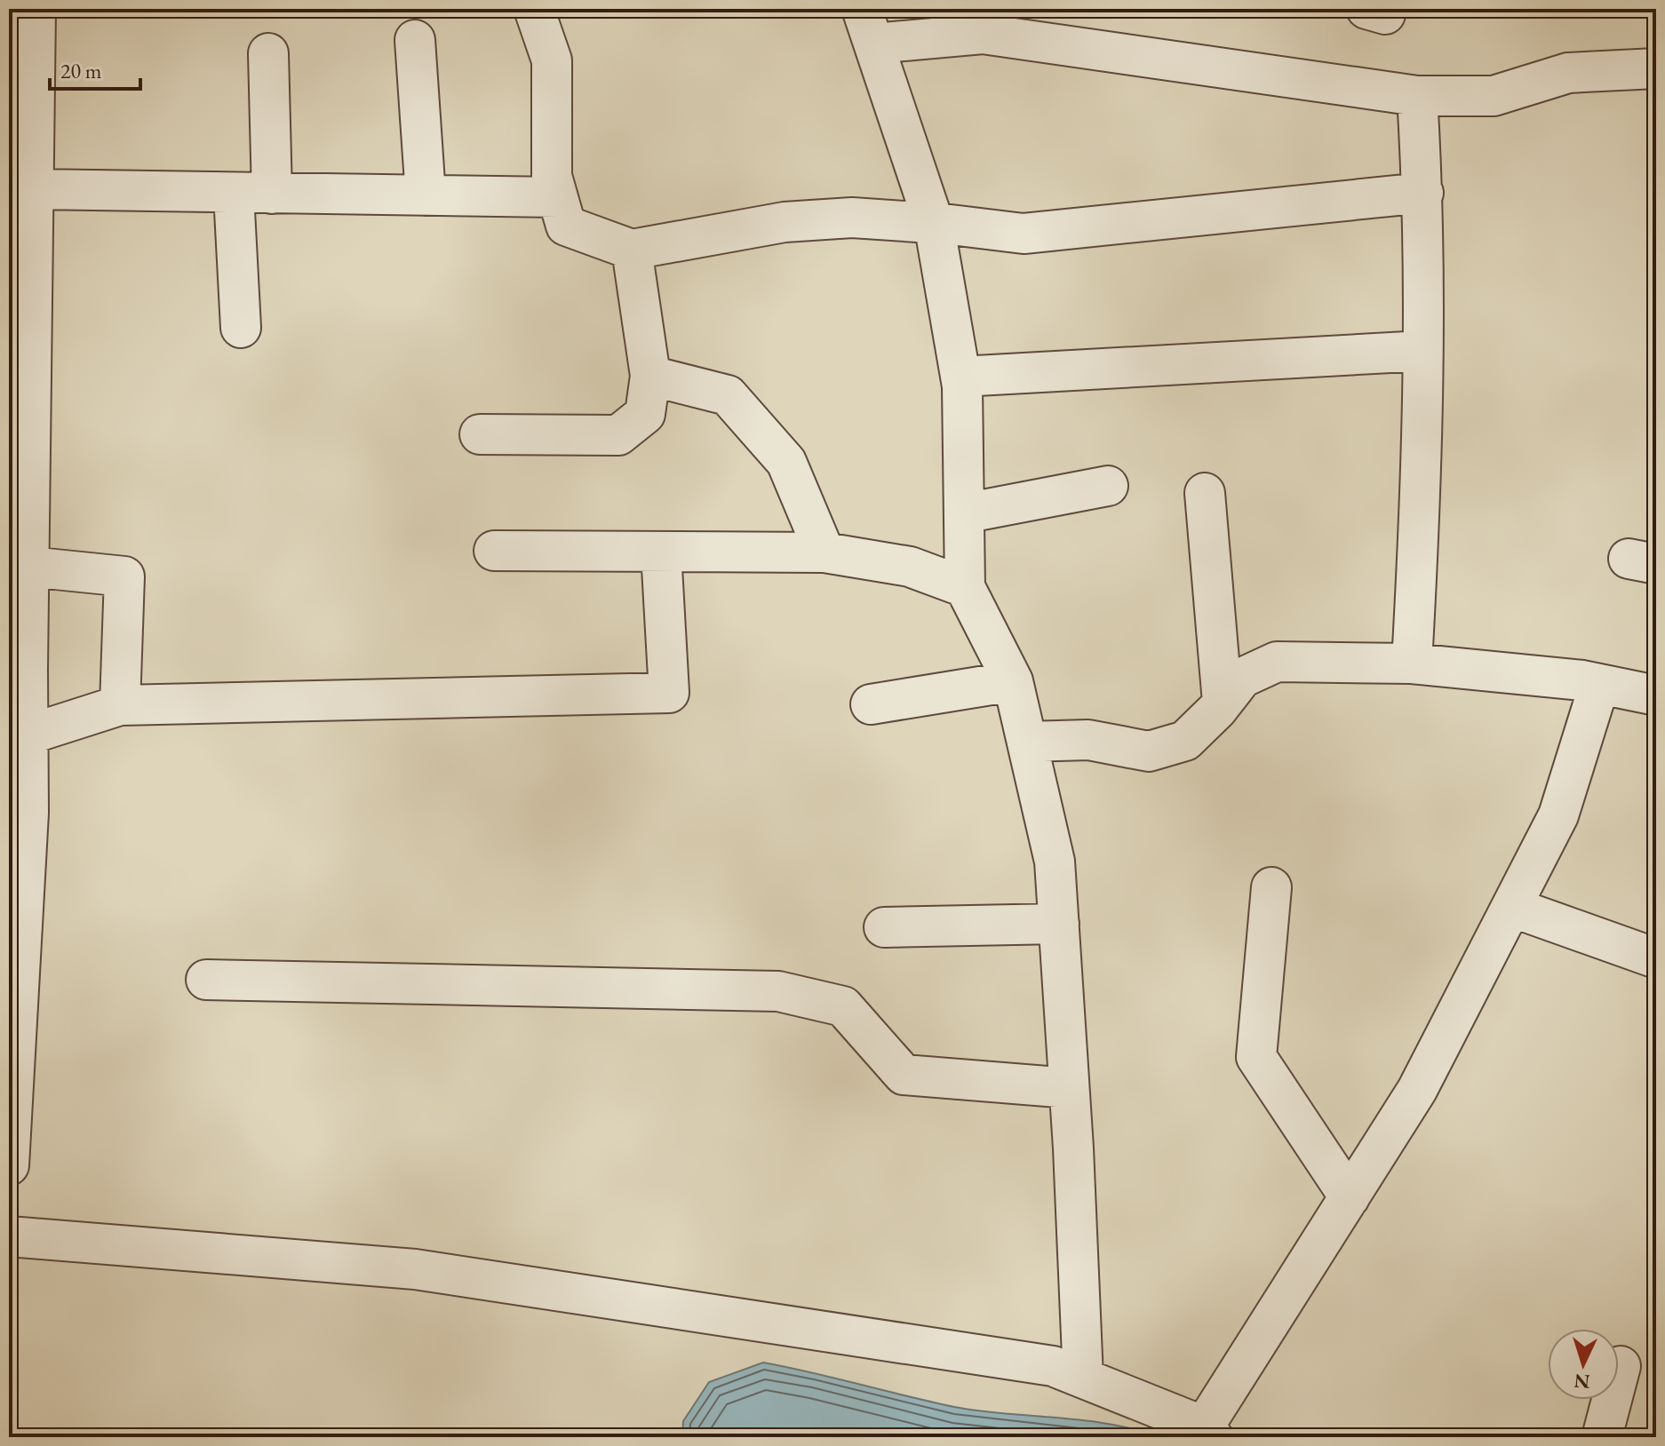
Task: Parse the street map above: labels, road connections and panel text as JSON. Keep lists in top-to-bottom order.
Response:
{
  "scale_bar": "20 m",
  "north": "bottom"
}
